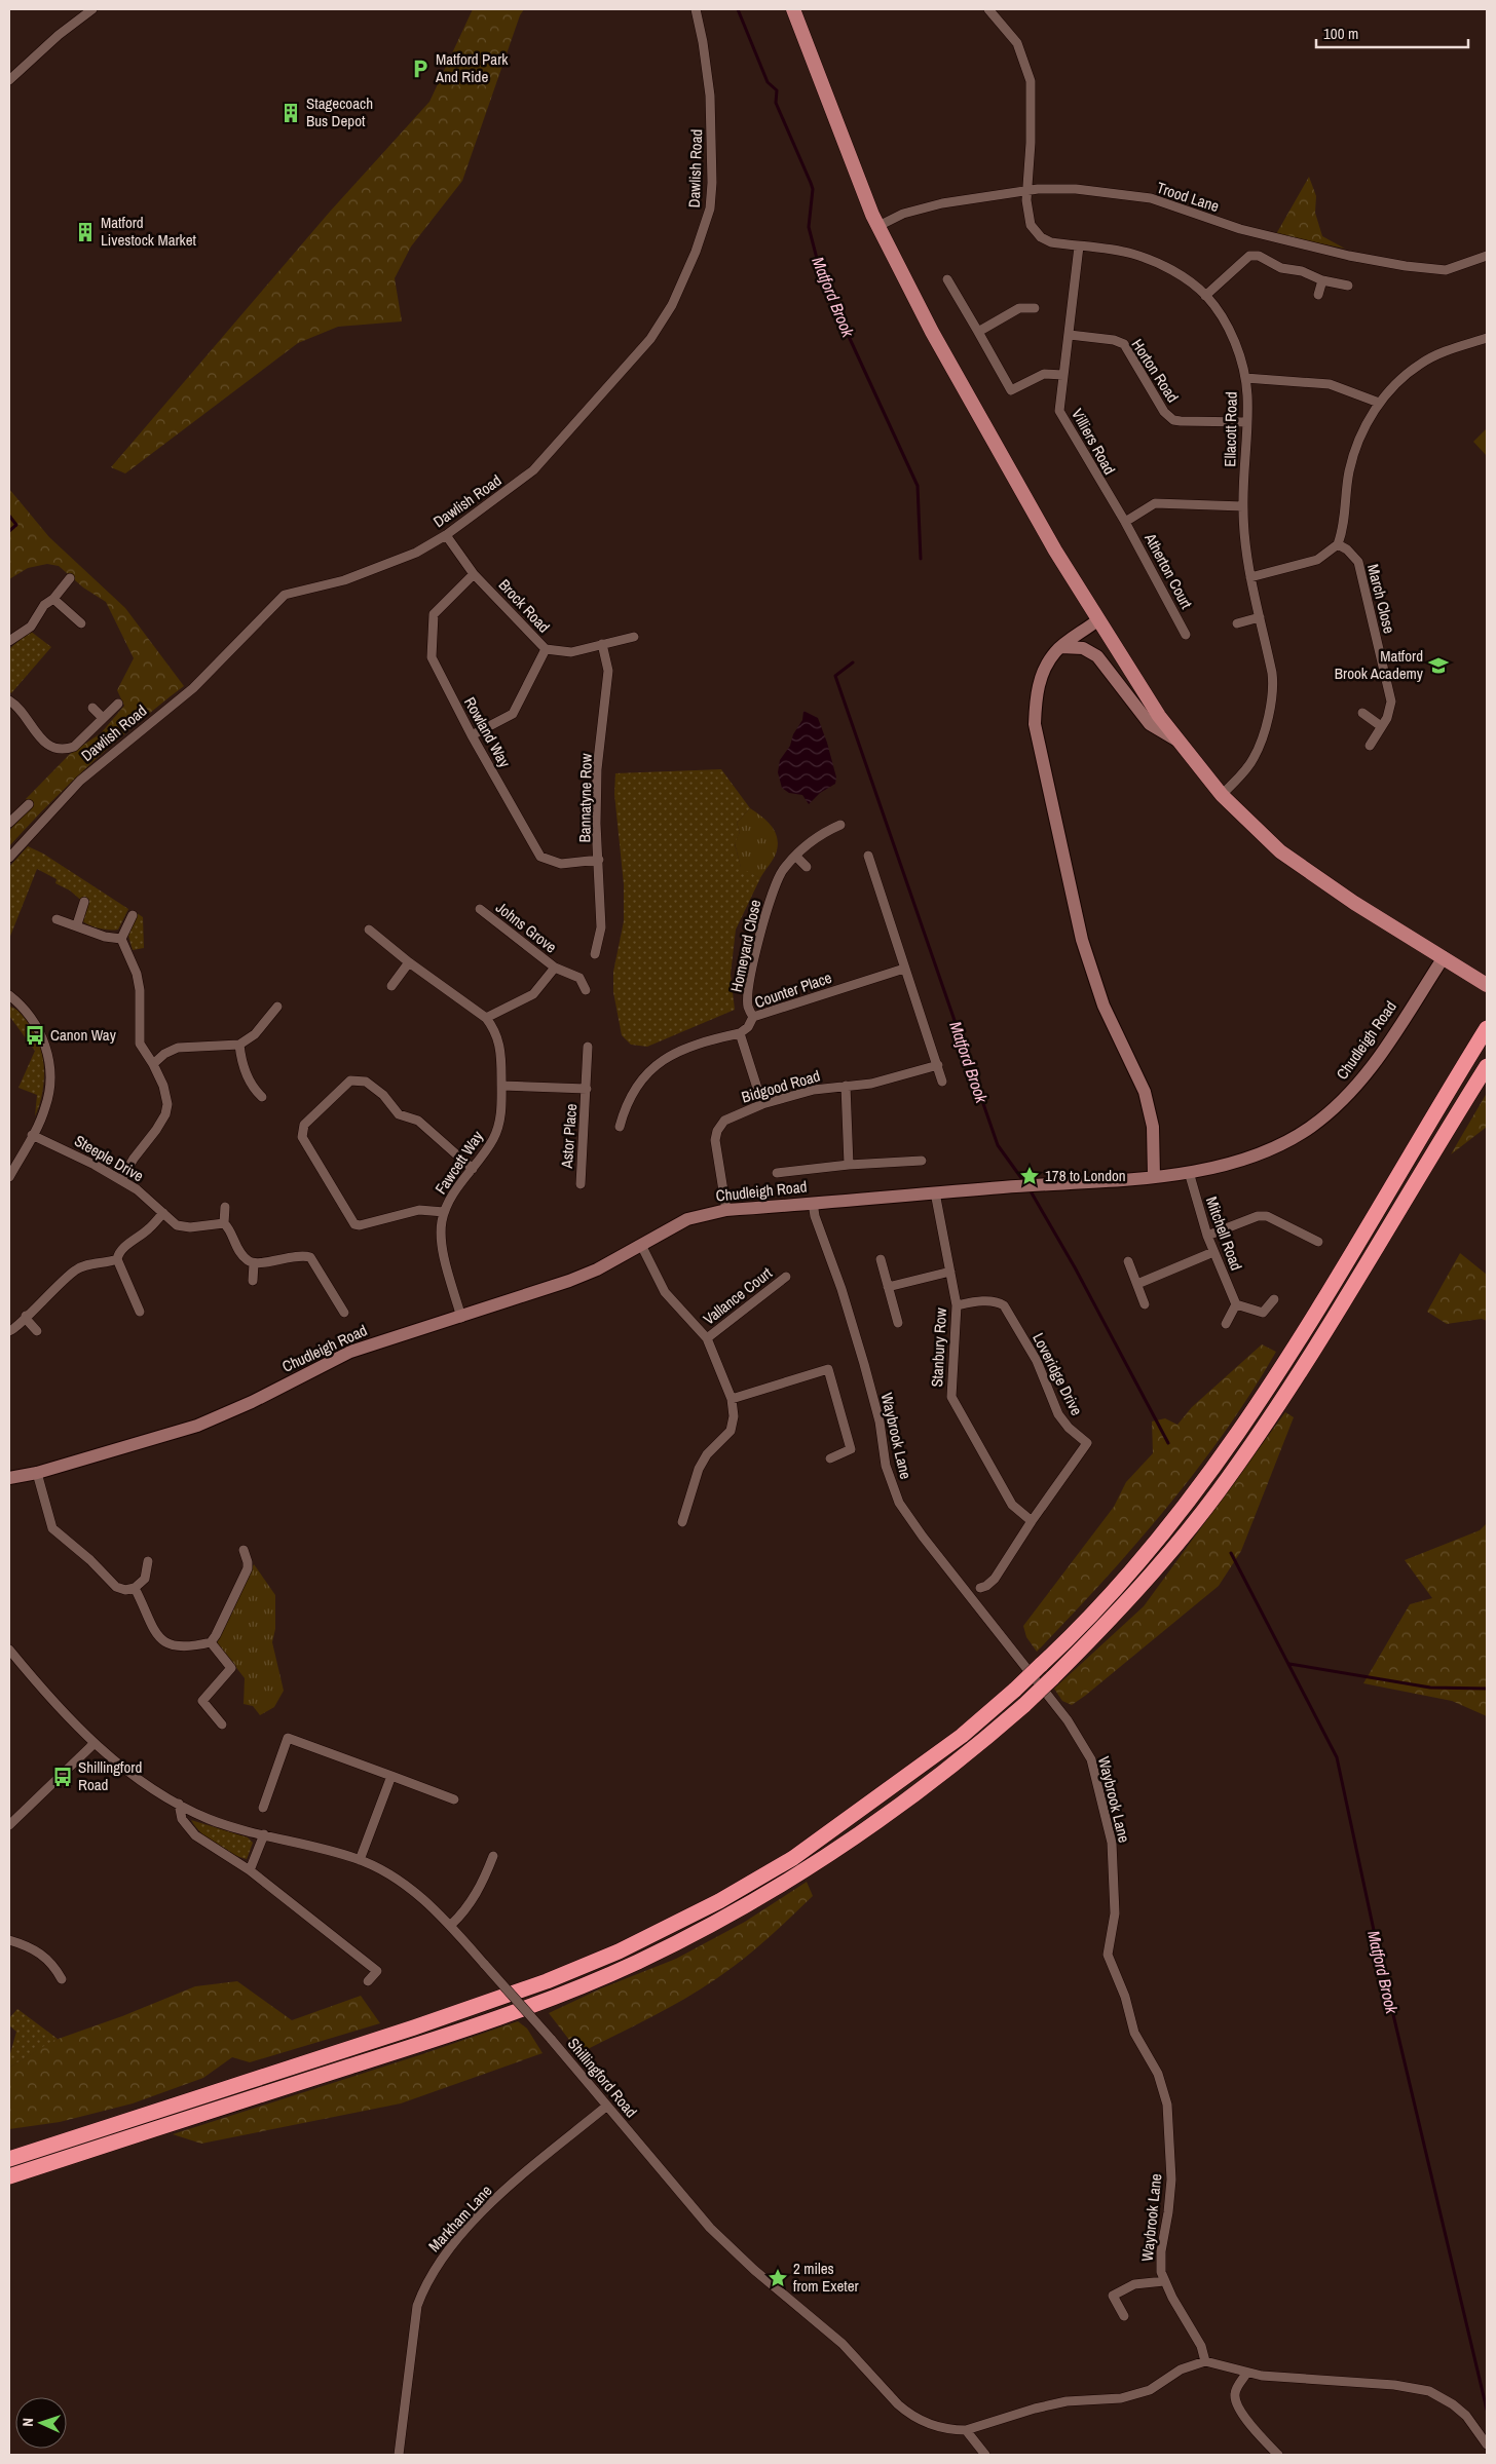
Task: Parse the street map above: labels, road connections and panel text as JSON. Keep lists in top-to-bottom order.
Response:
{
  "streets": {
    "street": [
      "Dawlish Road",
      "Trood Lane",
      "Horton Road",
      "Ellacott Road",
      "Villiers Road",
      "Atherton Court",
      "March Close",
      "Brock Road",
      "Rowland Way",
      "Bannatyne Row",
      "Johns Grove",
      "Homeyard Close",
      "Counter Place",
      "Chudleigh Road",
      "Bidgood Road",
      "Astor Place",
      "Steeple Drive",
      "Fawcett Way",
      "Mitchell Road",
      "Vallance Court",
      "Stanbury Row",
      "Loveridge Drive",
      "Waybrook Lane",
      "Shillingford Road",
      "Markham Lane"
    ]
  },
  "crossings": [
    ["Dawlish Road", "Brock Road"],
    ["Trood Lane", "Ellacott Road"],
    ["Horton Road", "Ellacott Road"],
    ["Horton Road", "Villiers Road"],
    ["Ellacott Road", "Villiers Road"],
    ["Villiers Road", "Atherton Court"],
    ["Brock Road", "Rowland Way"],
    ["Brock Road", "Bannatyne Row"],
    ["Rowland Way", "Bannatyne Row"],
    ["Johns Grove", "Fawcett Way"],
    ["Homeyard Close", "Counter Place"],
    ["Chudleigh Road", "Bidgood Road"],
    ["Chudleigh Road", "Fawcett Way"],
    ["Chudleigh Road", "Mitchell Road"],
    ["Chudleigh Road", "Stanbury Row"],
    ["Chudleigh Road", "Waybrook Lane"],
    ["Astor Place", "Fawcett Way"],
    ["Stanbury Row", "Loveridge Drive"],
    ["Shillingford Road", "Markham Lane"]
  ],
  "water": ["Matford Brook"],
  "places": {
    "parking": ["Matford Park And Ride"],
    "building": ["Stagecoach Bus Depot", "Matford Livestock Market"],
    "school or university": ["Matford Brook Academy"],
    "bus stop": ["Canon Way", "Shillingford Road"],
    "place": ["178 to London", "2 miles from Exeter"]
  },
  "scale_bar": "100 m",
  "north": "left"
}
